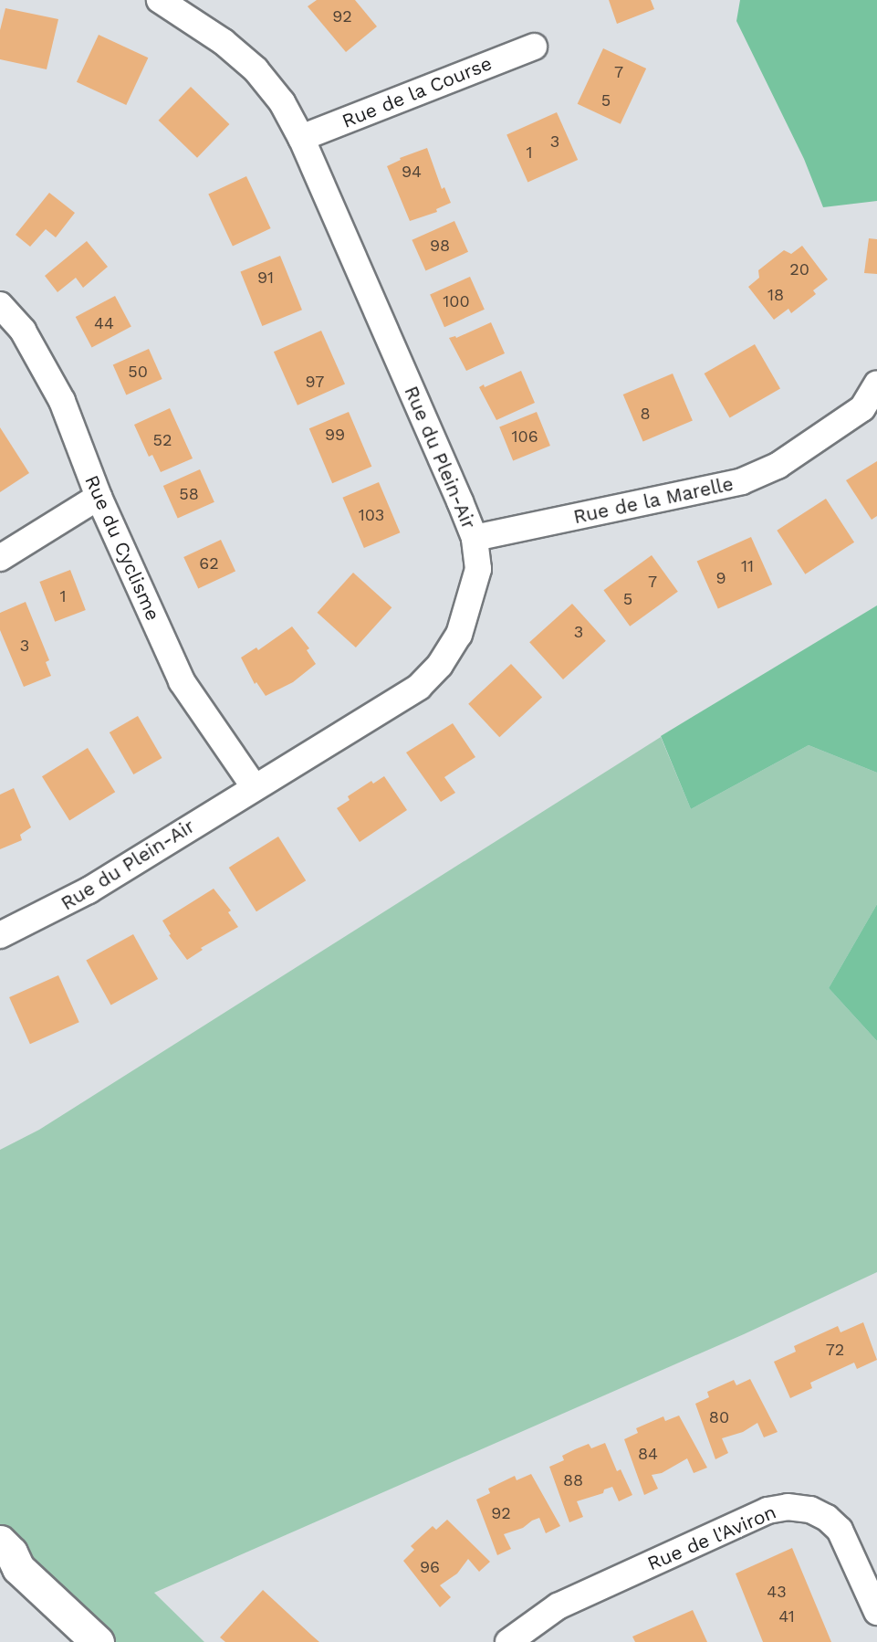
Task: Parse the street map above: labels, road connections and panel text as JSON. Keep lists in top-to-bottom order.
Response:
{
  "streets": {
    "street": [
      "Rue de la Course",
      "Rue du Plein-Air",
      "Rue de la Marelle",
      "Rue du Cyclisme",
      "Rue de l'Aviron"
    ]
  },
  "crossings": [
    ["Rue de la Course", "Rue du Plein-Air"],
    ["Rue du Plein-Air", "Rue de la Marelle"],
    ["Rue du Plein-Air", "Rue du Cyclisme"]
  ],
  "house_numbers": [
    "92",
    "7",
    "5",
    "3",
    "1",
    "94",
    "98",
    "20",
    "91",
    "18",
    "100",
    "44",
    "50",
    "97",
    "8",
    "99",
    "106",
    "52",
    "58",
    "103",
    "62",
    "11",
    "9",
    "7",
    "1",
    "5",
    "3",
    "3",
    "72",
    "80",
    "84",
    "88",
    "92",
    "96",
    "43",
    "41"
  ]
}
